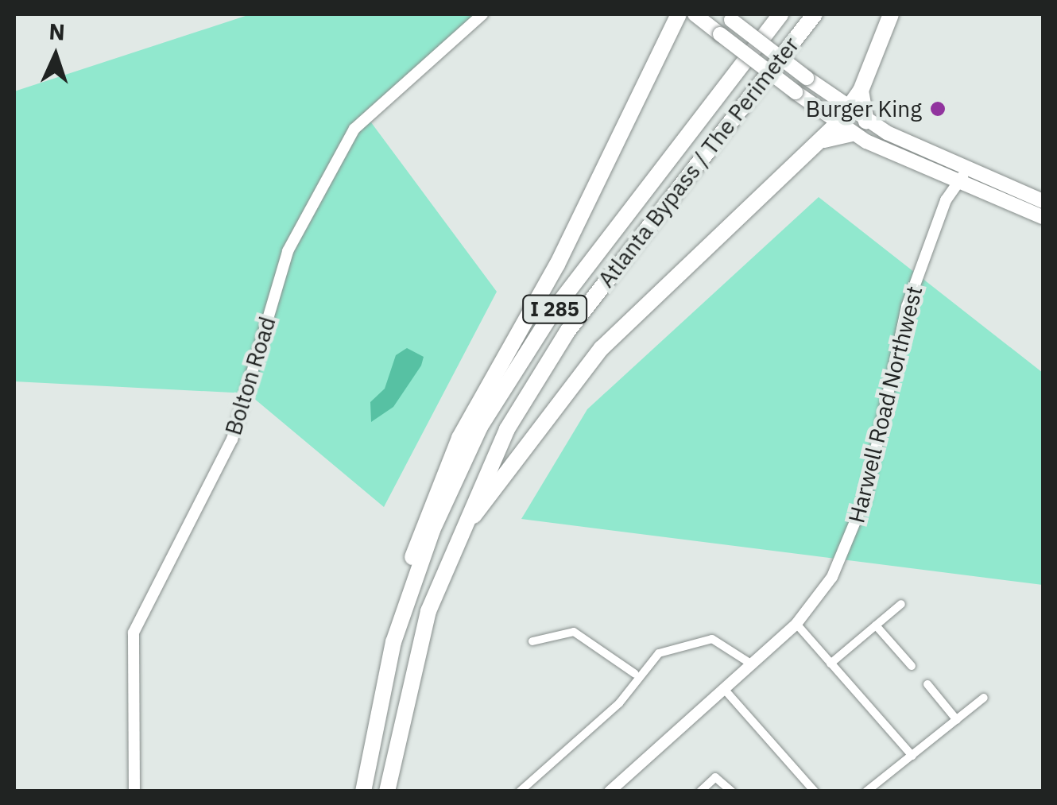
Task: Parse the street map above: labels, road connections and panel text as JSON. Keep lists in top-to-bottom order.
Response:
{
  "streets": {
    "highway": ["Atlanta Bypass / The Perimeter", "I 285"],
    "street": ["Bolton Road", "Harwell Road Northwest"]
  },
  "places": ["Burger King"],
  "north": "top"
}
